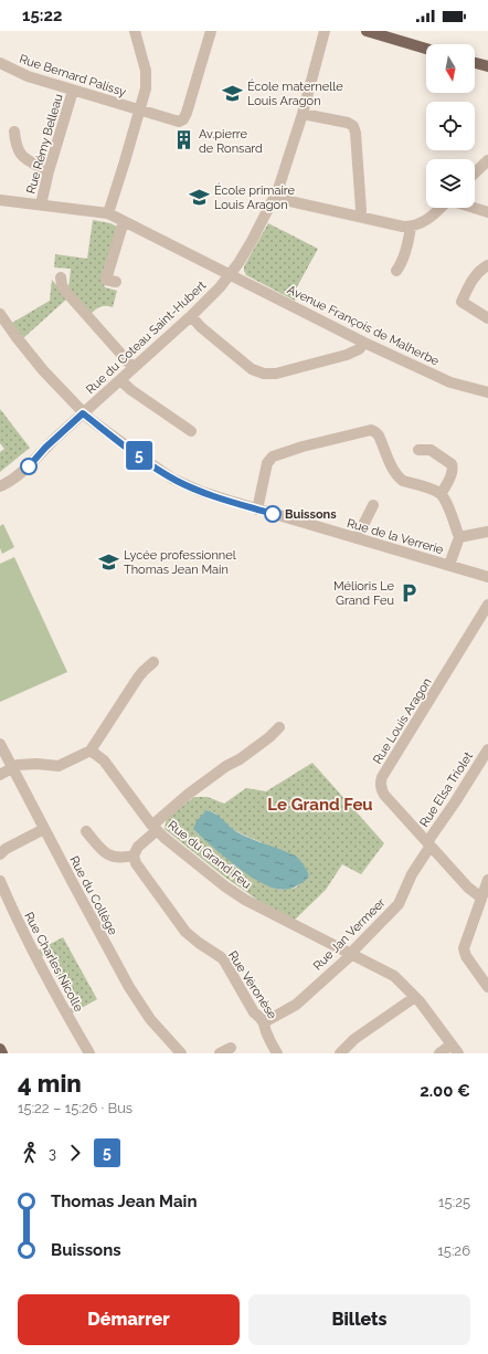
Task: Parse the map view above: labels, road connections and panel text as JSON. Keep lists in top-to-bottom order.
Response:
{
  "streets": {
    "street": [
      "Rue Bernard Palissy",
      "Rue Rémy Belleau",
      "Avenue François de Malherbe",
      "Rue du Coteau Saint-Hubert",
      "Rue de la Verrerie",
      "Rue Louis Aragon",
      "Rue Elsa Triolet",
      "Rue du Grand Feu",
      "Rue du Collège",
      "Rue Jan Vermeer",
      "Rue Charles Nicolle",
      "Rue Véronèse"
    ]
  },
  "crossings": [
    ["Rue Bernard Palissy", "Rue Rémy Belleau"],
    ["Rue Rémy Belleau", "Avenue François de Malherbe"],
    ["Avenue François de Malherbe", "Rue du Coteau Saint-Hubert"],
    ["Rue du Coteau Saint-Hubert", "Rue de la Verrerie"],
    ["Rue Louis Aragon", "Rue Elsa Triolet"],
    ["Rue Louis Aragon", "Rue Jan Vermeer"],
    ["Rue Elsa Triolet", "Rue Jan Vermeer"],
    ["Rue du Grand Feu", "Rue Jan Vermeer"],
    ["Rue Jan Vermeer", "Rue Véronèse"]
  ],
  "districts": ["Le Grand Feu"],
  "places": {
    "school or university": ["École maternelle Louis Aragon", "École primaire Louis Aragon", "Lycée professionnel Thomas Jean Main"],
    "building": ["Av.pierre de Ronsard"],
    "other": ["Buissons"],
    "parking": ["Mélioris Le Grand Feu"]
  },
  "lines": ["bus line 5"],
  "north": "bottom",
  "page": {
    "status": "15:22",
    "on_map": "5",
    "heading": ["4 min", "15:22 – 15:26 · Bus", "2.00 €"],
    "legs": ["3", "5"],
    "list": [
      {
        "name": "Thomas Jean Main",
        "value": "15:25"
      },
      {
        "name": "Buissons",
        "value": "15:26"
      }
    ],
    "buttons": ["Démarrer", "Billets"]
  }
}
